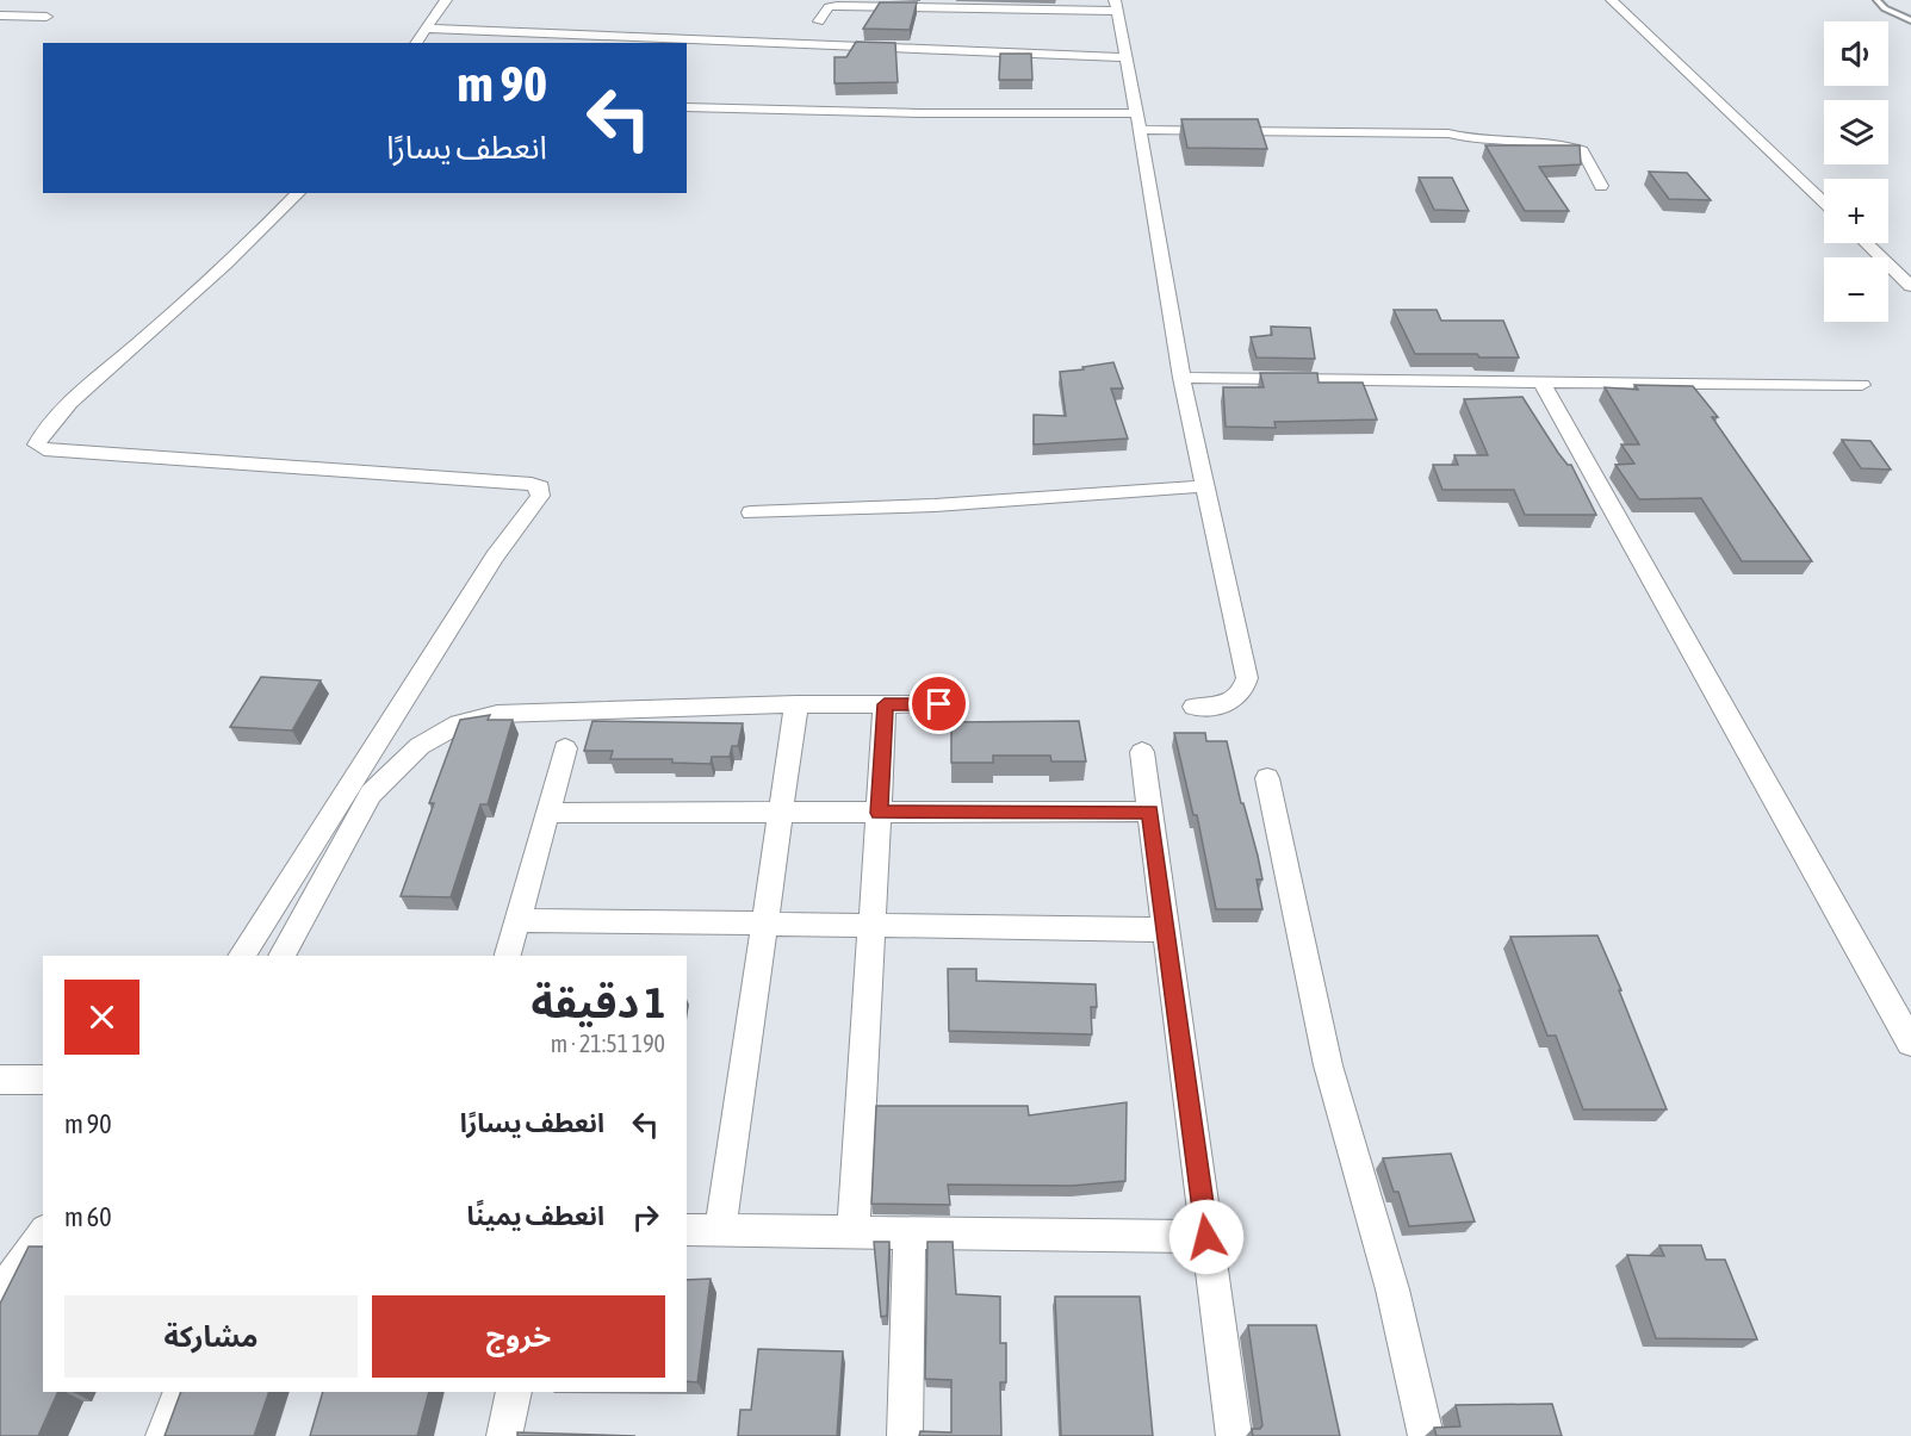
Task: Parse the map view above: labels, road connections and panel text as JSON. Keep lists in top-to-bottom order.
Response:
{
  "page": {
    "map_buttons": ["+", "−"],
    "turn": ["90 m", "انعطف يسارًا"],
    "heading": ["1 دقيقة", "190 m · 21:51"],
    "list": [
      {
        "name": "انعطف يسارًا",
        "value": "90 m"
      },
      {
        "name": "انعطف يمينًا",
        "value": "60 m"
      }
    ],
    "buttons": ["خروج", "مشاركة"]
  }
}
